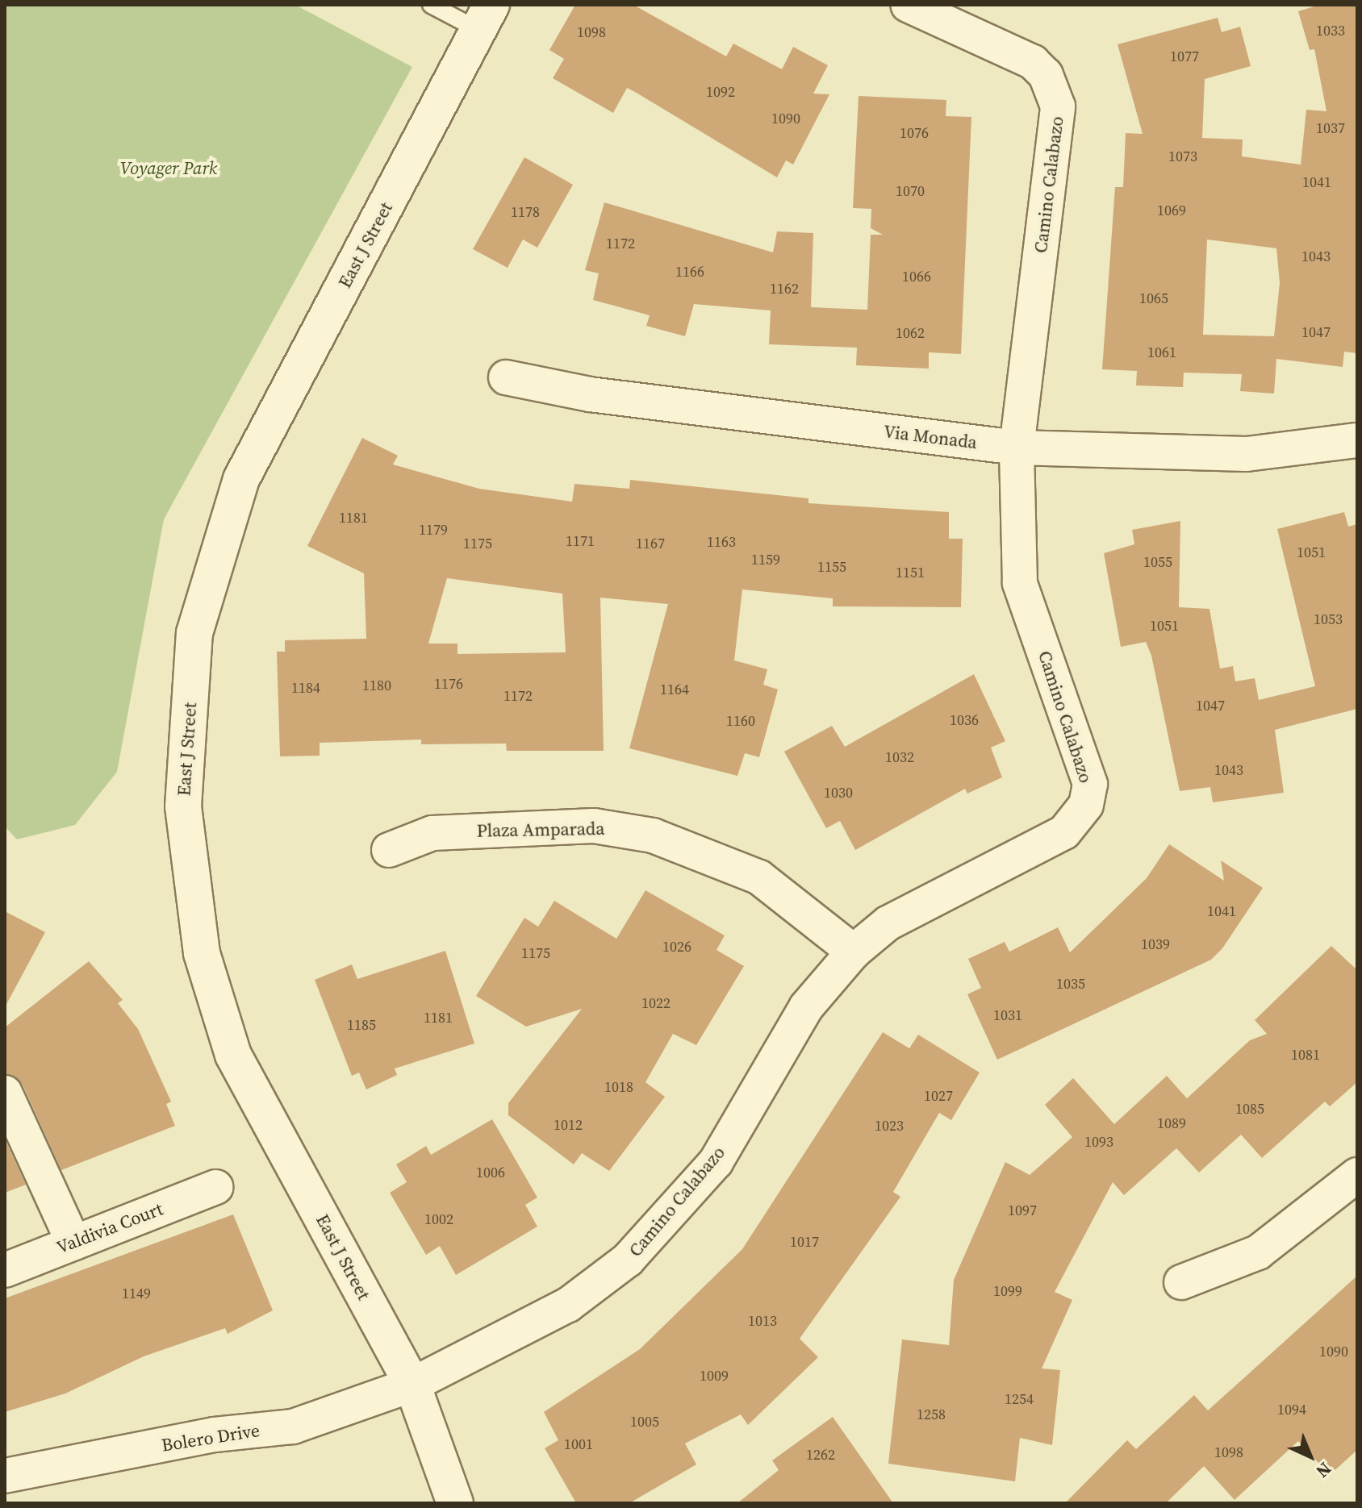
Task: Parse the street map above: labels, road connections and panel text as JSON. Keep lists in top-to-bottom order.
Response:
{
  "streets": {
    "street": [
      "Camino Calabazo",
      "East J Street",
      "Via Monada",
      "Plaza Amparada",
      "Valdivia Court",
      "Bolero Drive"
    ]
  },
  "crossings": [
    ["Camino Calabazo", "East J Street"],
    ["Camino Calabazo", "Via Monada"],
    ["Camino Calabazo", "Plaza Amparada"],
    ["Camino Calabazo", "Bolero Drive"],
    ["East J Street", "Bolero Drive"]
  ],
  "parks": ["Voyager Park"],
  "house_numbers": [
    "1033",
    "1098",
    "1077",
    "1092",
    "1090",
    "1037",
    "1076",
    "1073",
    "1041",
    "1070",
    "1069",
    "1178",
    "1172",
    "1043",
    "1166",
    "1066",
    "1162",
    "1065",
    "1047",
    "1062",
    "1061",
    "1181",
    "1179",
    "1171",
    "1163",
    "1175",
    "1167",
    "1051",
    "1159",
    "1055",
    "1155",
    "1151",
    "1053",
    "1051",
    "1176",
    "1180",
    "1184",
    "1164",
    "1172",
    "1047",
    "1036",
    "1160",
    "1032",
    "1043",
    "1030",
    "1041",
    "1039",
    "1026",
    "1175",
    "1035",
    "1022",
    "1031",
    "1181",
    "1185",
    "1081",
    "1018",
    "1027",
    "1085",
    "1089",
    "1012",
    "1023",
    "1093",
    "1006",
    "1097",
    "1002",
    "1017",
    "1099",
    "1149",
    "1013",
    "1090",
    "1009",
    "1254",
    "1094",
    "1258",
    "1005",
    "1001",
    "1098",
    "1262"
  ],
  "north": "bottom right"
}
